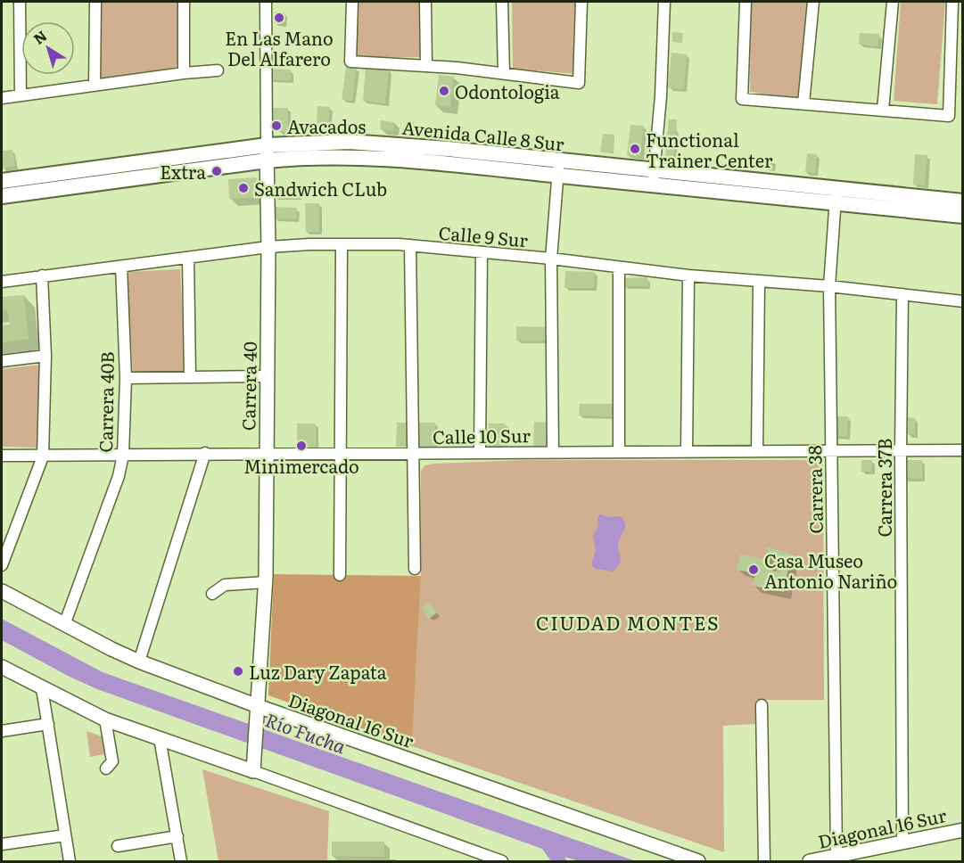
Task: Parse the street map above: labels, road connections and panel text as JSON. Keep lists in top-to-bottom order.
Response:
{
  "streets": {
    "main road": ["Avenida Calle 8 Sur"],
    "street": [
      "Calle 9 Sur",
      "Carrera 40",
      "Carrera 40B",
      "Calle 10 Sur",
      "Carrera 37B",
      "Carrera 38",
      "Diagonal 16 Sur"
    ]
  },
  "crossings": [
    ["Avenida Calle 8 Sur", "Carrera 40"],
    ["Avenida Calle 8 Sur", "Carrera 38"],
    ["Calle 9 Sur", "Carrera 40"],
    ["Calle 9 Sur", "Carrera 40B"],
    ["Calle 9 Sur", "Carrera 37B"],
    ["Calle 9 Sur", "Carrera 38"],
    ["Carrera 40", "Calle 10 Sur"],
    ["Carrera 40", "Diagonal 16 Sur"],
    ["Carrera 40B", "Calle 10 Sur"],
    ["Carrera 40B", "Diagonal 16 Sur"],
    ["Calle 10 Sur", "Carrera 37B"],
    ["Calle 10 Sur", "Carrera 38"],
    ["Carrera 37B", "Diagonal 16 Sur"],
    ["Carrera 38", "Diagonal 16 Sur"]
  ],
  "districts": ["CIUDAD MONTES"],
  "water": ["Río Fucha"],
  "places": [
    "En Las Mano Del Alfarero",
    "Odontologia",
    "Avacados",
    "Functional Trainer Center",
    "Extra",
    "Sandwich CLub",
    "Minimercado",
    "Casa Museo Antonio Nariño",
    "Luz Dary Zapata"
  ],
  "north": "top left"
}
